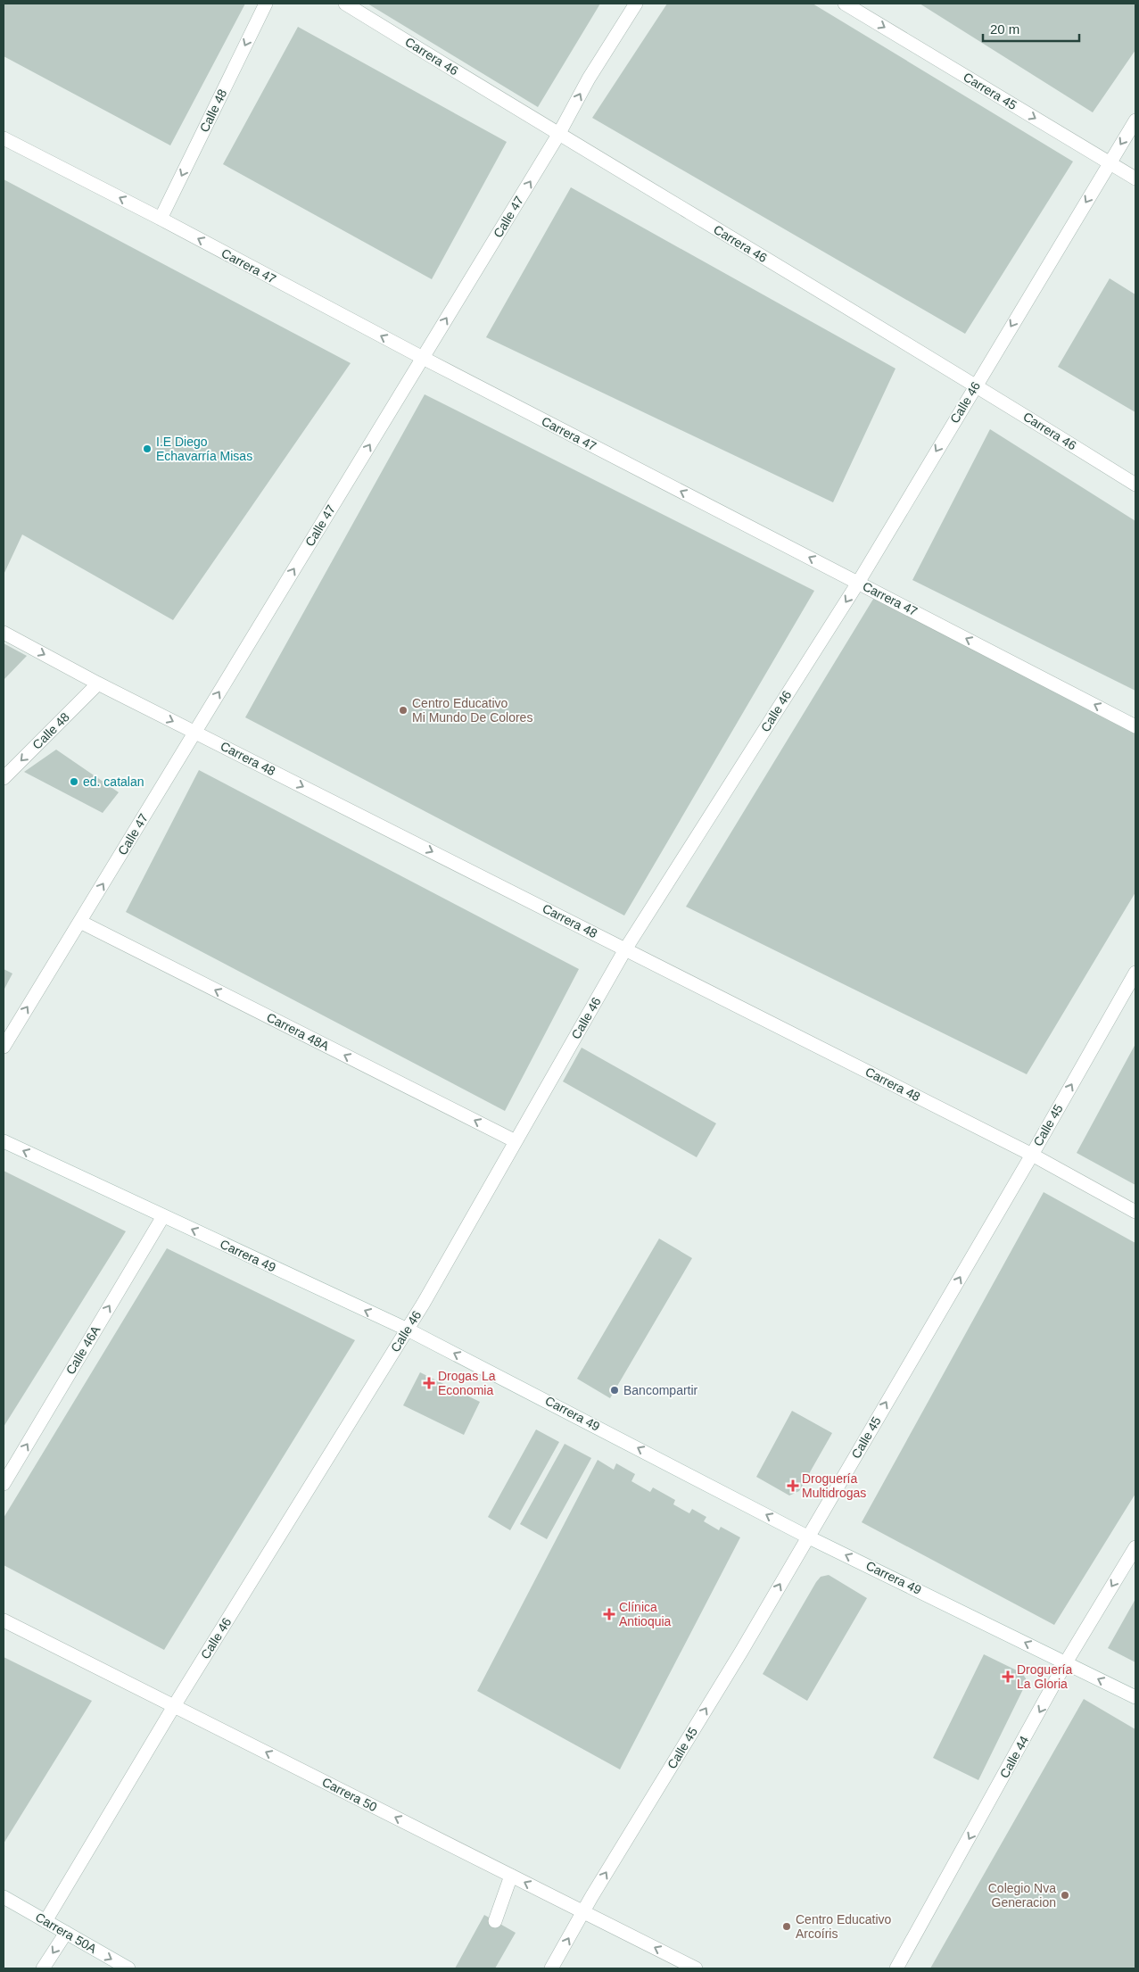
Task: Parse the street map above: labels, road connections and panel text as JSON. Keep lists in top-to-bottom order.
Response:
{
  "streets": {
    "street": [
      "Carrera 46",
      "Carrera 45",
      "Calle 48",
      "Calle 47",
      "Carrera 47",
      "Calle 46",
      "Carrera 48",
      "Carrera 48A",
      "Calle 45",
      "Carrera 49",
      "Calle 46A",
      "Calle 44",
      "Carrera 50",
      "Carrera 50A"
    ]
  },
  "crossings": [
    ["Carrera 46", "Calle 47"],
    ["Carrera 46", "Calle 46"],
    ["Carrera 45", "Calle 46"],
    ["Calle 48", "Carrera 47"],
    ["Calle 48", "Carrera 48"],
    ["Calle 47", "Carrera 47"],
    ["Calle 47", "Carrera 48"],
    ["Calle 47", "Carrera 48A"],
    ["Carrera 47", "Calle 46"],
    ["Calle 46", "Carrera 48"],
    ["Calle 46", "Carrera 48A"],
    ["Calle 46", "Carrera 49"],
    ["Calle 46", "Carrera 50"],
    ["Calle 46", "Carrera 50A"],
    ["Carrera 48", "Calle 45"],
    ["Calle 45", "Carrera 49"],
    ["Calle 45", "Carrera 50"],
    ["Carrera 49", "Calle 46A"],
    ["Carrera 49", "Calle 44"]
  ],
  "one_way": [
    "Carrera 45",
    "Calle 48",
    "Calle 47",
    "Carrera 47",
    "Calle 46",
    "Carrera 48",
    "Carrera 48A",
    "Calle 45",
    "Carrera 49",
    "Calle 46A",
    "Calle 44",
    "Carrera 50",
    "Carrera 50A"
  ],
  "places": {
    "other": [
      "I.E Diego Echavarría Misas",
      "Centro Educativo Mi Mundo De Colores",
      "ed. catalan",
      "Bancompartir",
      "Colegio Nva Generacion",
      "Centro Educativo Arcoíris"
    ],
    "health": [
      "Drogas La Economia",
      "Droguería Multidrogas",
      "Clínica Antioquia",
      "Droguería La Gloria"
    ]
  },
  "scale_bar": "20 m"
}
